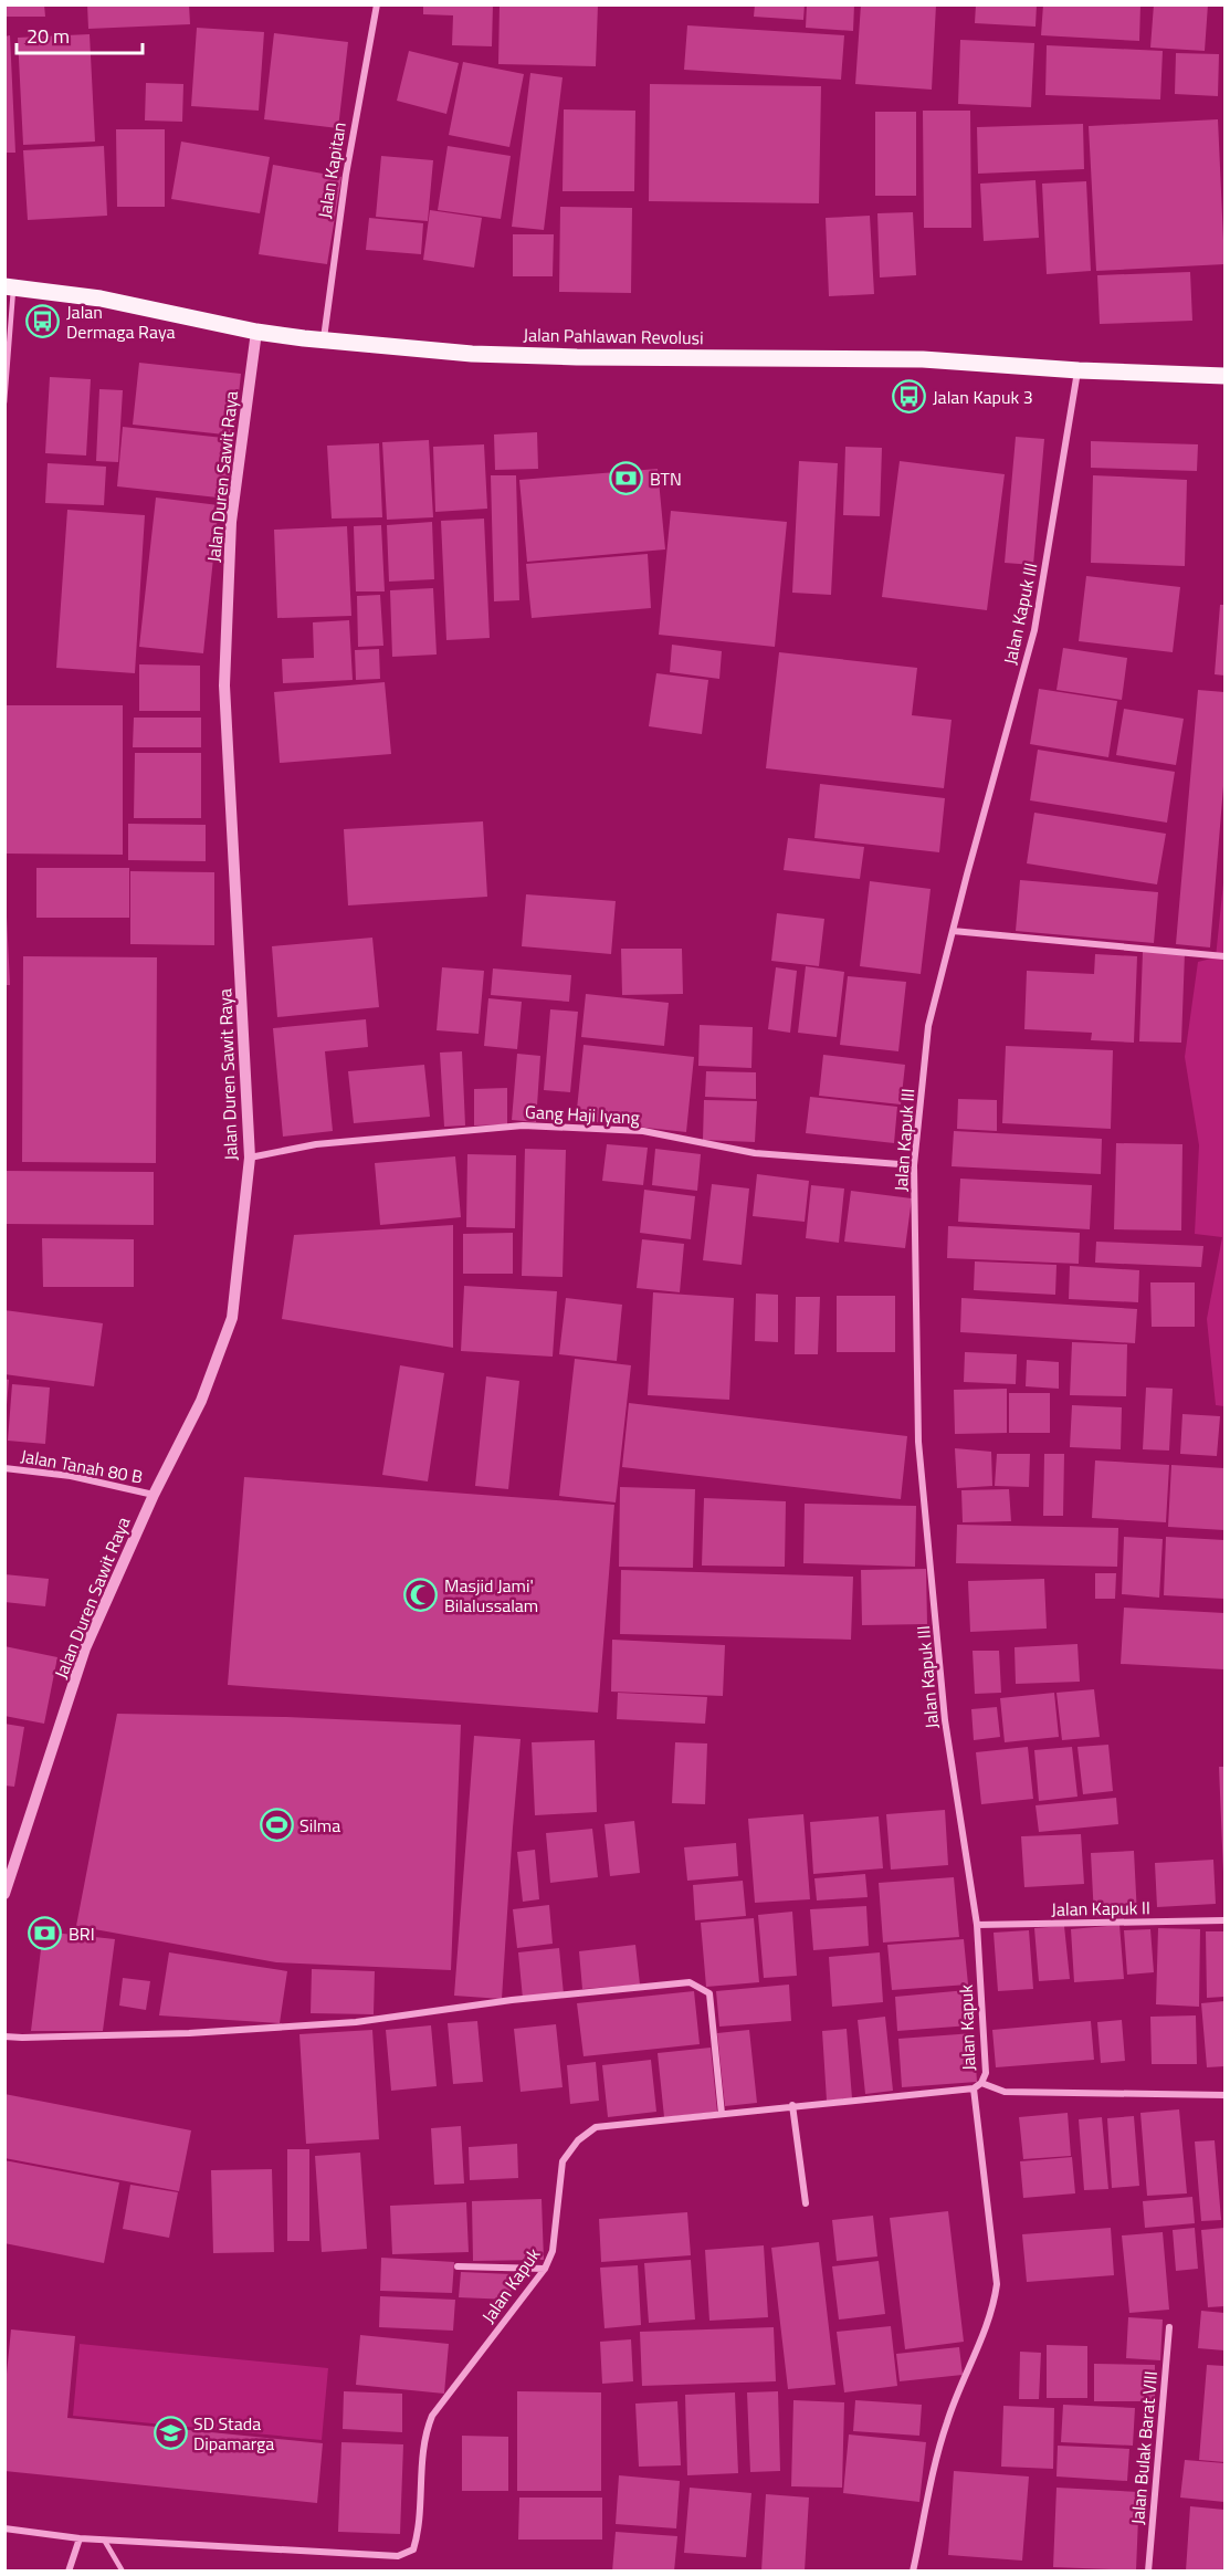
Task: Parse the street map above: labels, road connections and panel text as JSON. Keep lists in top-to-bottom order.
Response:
{
  "streets": {
    "main road": ["Jalan Pahlawan Revolusi"],
    "street": [
      "Jalan Kapitan",
      "Jalan Duren Sawit Raya",
      "Jalan Kapuk III",
      "Gang Haji Iyang",
      "Jalan Tanah 80 B",
      "Jalan Kapuk II",
      "Jalan Kapuk",
      "Jalan Bulak Barat VIII"
    ]
  },
  "crossings": [
    ["Jalan Kapitan", "Jalan Pahlawan Revolusi"],
    ["Jalan Pahlawan Revolusi", "Jalan Duren Sawit Raya"],
    ["Jalan Pahlawan Revolusi", "Jalan Kapuk III"],
    ["Jalan Duren Sawit Raya", "Gang Haji Iyang"],
    ["Jalan Duren Sawit Raya", "Jalan Tanah 80 B"],
    ["Jalan Kapuk III", "Gang Haji Iyang"],
    ["Jalan Kapuk III", "Jalan Kapuk II"],
    ["Jalan Kapuk III", "Jalan Kapuk"],
    ["Jalan Kapuk II", "Jalan Kapuk"]
  ],
  "places": {
    "bus stop": ["Jalan Dermaga Raya", "Jalan Kapuk 3"],
    "bank": ["BTN", "BRI"],
    "mosque": ["Masjid Jami' Bilalussalam"],
    "sports": ["Silma"],
    "school or university": ["SD Stada Dipamarga"]
  },
  "scale_bar": "20 m"
}
